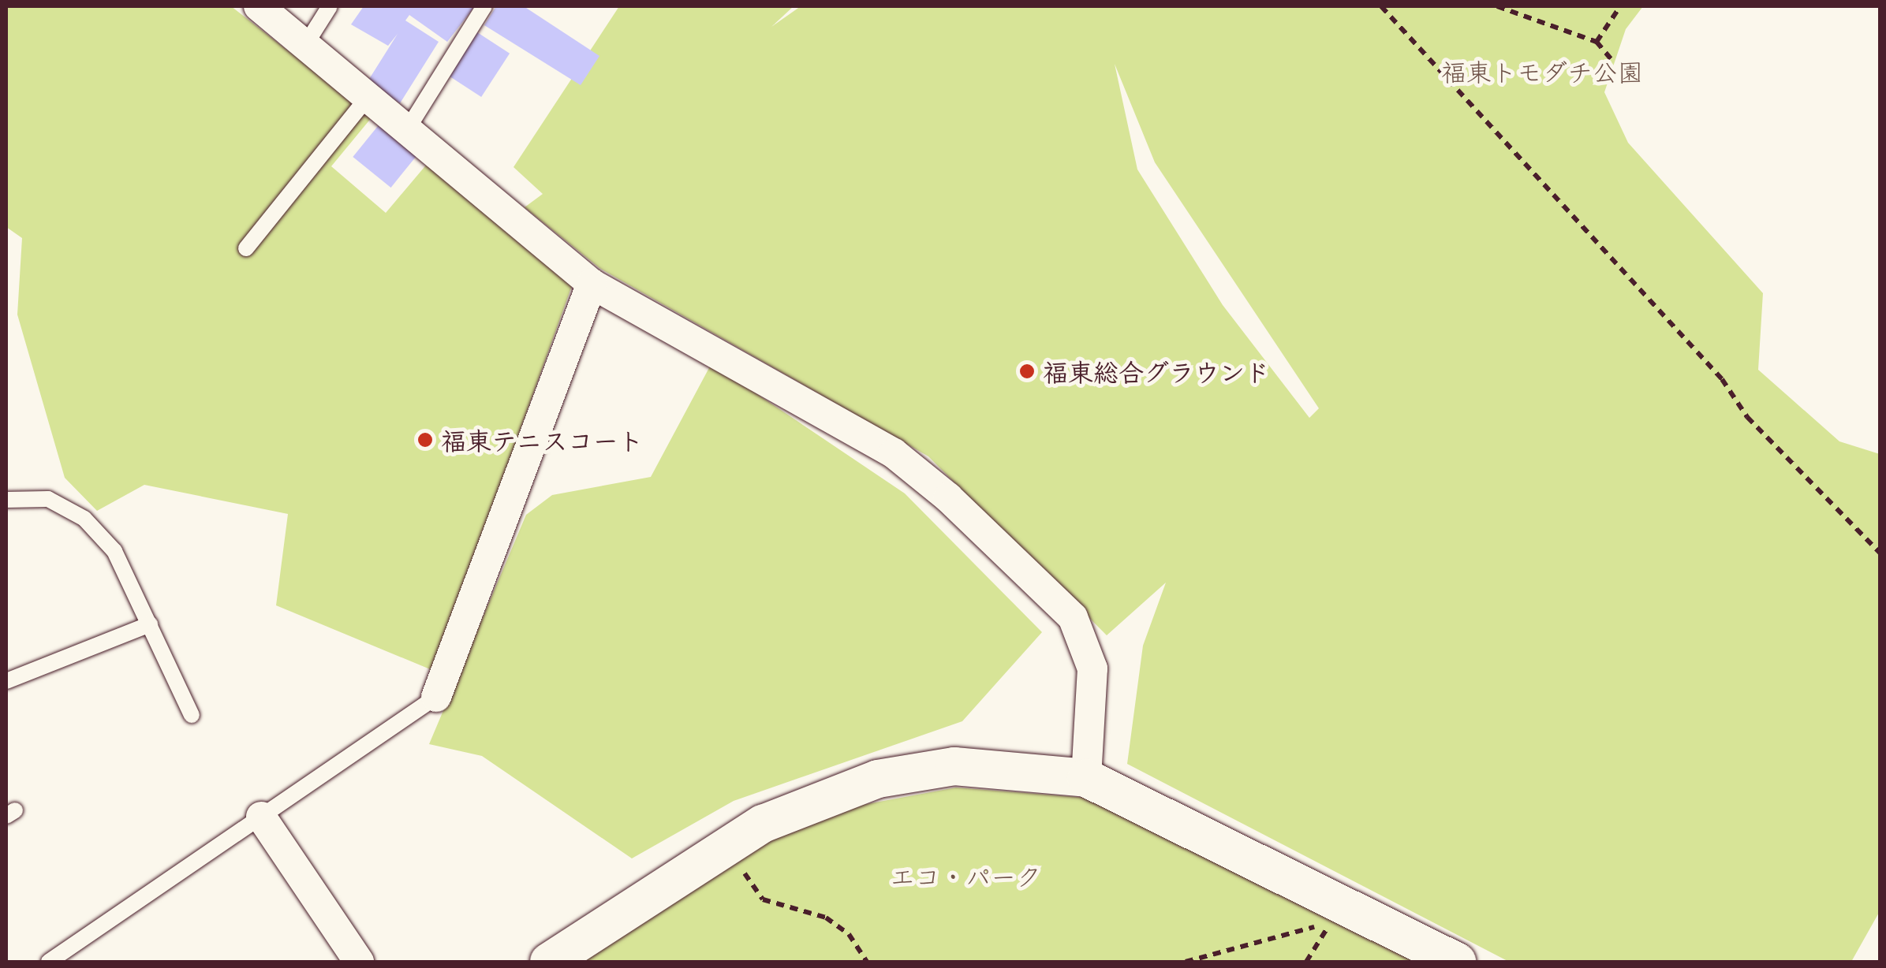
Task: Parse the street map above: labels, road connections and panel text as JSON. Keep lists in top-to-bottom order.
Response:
{
  "parks": ["福東トモダチ公園", "エコ・パーク"],
  "places": ["福東総合グラウンド", "福東テニスコート"]
}
